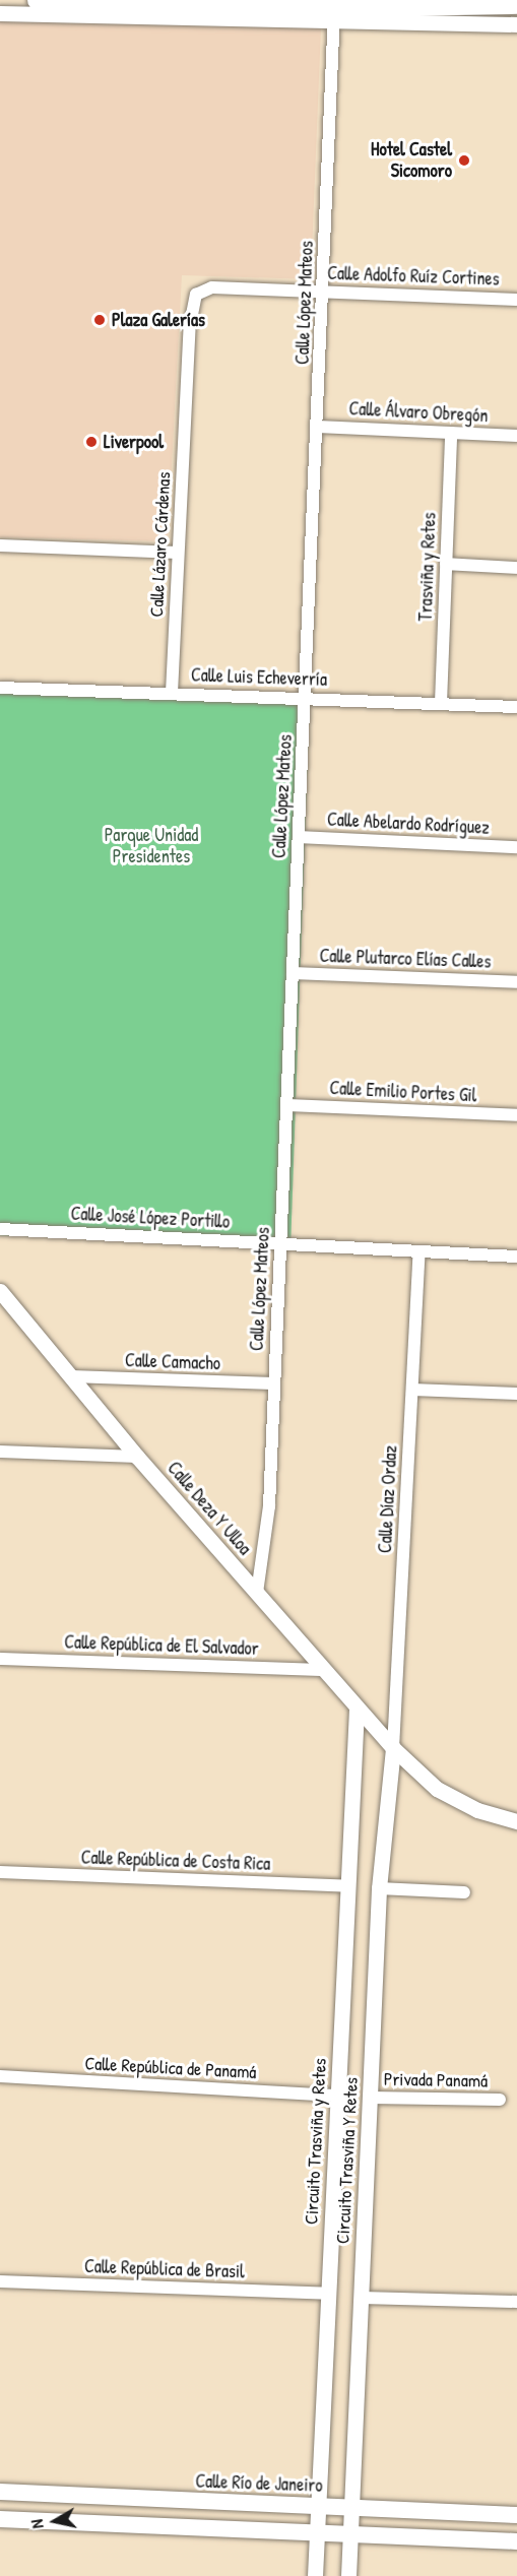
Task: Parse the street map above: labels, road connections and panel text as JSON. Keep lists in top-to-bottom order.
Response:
{
  "streets": {
    "main road": ["Calle Río de Janeiro"],
    "street": [
      "Calle Adolfo Ruíz Cortines",
      "Calle López Mateos",
      "Calle Álvaro Obregón",
      "Calle Lázaro Cárdenas",
      "Trasviña y Retes",
      "Calle Luis Echeverría",
      "Calle Abelardo Rodríguez",
      "Calle Plutarco Elías Calles",
      "Calle Emilio Portes Gil",
      "Calle José López Portillo",
      "Calle Camacho",
      "Calle Díaz Ordaz",
      "Calle Deza Y Ulloa",
      "Calle República de El Salvador",
      "Calle República de Costa Rica",
      "Calle República de Panamá",
      "Privada Panamá",
      "Circuito Trasviña y Retes",
      "Circuito Trasviña Y Retes",
      "Calle República de Brasil"
    ]
  },
  "crossings": [
    ["Calle Adolfo Ruíz Cortines", "Calle López Mateos"],
    ["Calle Adolfo Ruíz Cortines", "Calle Lázaro Cárdenas"],
    ["Calle López Mateos", "Calle Álvaro Obregón"],
    ["Calle López Mateos", "Calle Luis Echeverría"],
    ["Calle López Mateos", "Calle Abelardo Rodríguez"],
    ["Calle López Mateos", "Calle Plutarco Elías Calles"],
    ["Calle López Mateos", "Calle Emilio Portes Gil"],
    ["Calle López Mateos", "Calle José López Portillo"],
    ["Calle López Mateos", "Calle Camacho"],
    ["Calle López Mateos", "Calle Deza Y Ulloa"],
    ["Calle Álvaro Obregón", "Trasviña y Retes"],
    ["Calle Lázaro Cárdenas", "Calle Luis Echeverría"],
    ["Trasviña y Retes", "Calle Luis Echeverría"],
    ["Calle José López Portillo", "Calle Díaz Ordaz"],
    ["Calle Camacho", "Calle Deza Y Ulloa"],
    ["Calle Díaz Ordaz", "Calle Deza Y Ulloa"],
    ["Calle Díaz Ordaz", "Circuito Trasviña Y Retes"],
    ["Calle Deza Y Ulloa", "Calle República de El Salvador"],
    ["Calle Deza Y Ulloa", "Circuito Trasviña y Retes"],
    ["Calle Deza Y Ulloa", "Circuito Trasviña Y Retes"],
    ["Calle República de Costa Rica", "Circuito Trasviña y Retes"],
    ["Calle República de Panamá", "Circuito Trasviña y Retes"],
    ["Privada Panamá", "Circuito Trasviña Y Retes"],
    ["Circuito Trasviña y Retes", "Calle República de Brasil"],
    ["Circuito Trasviña y Retes", "Calle Río de Janeiro"],
    ["Circuito Trasviña Y Retes", "Calle Río de Janeiro"]
  ],
  "parks": ["Parque Unidad Presidentes"],
  "places": ["Hotel Castel Sicomoro", "Plaza Galerías", "Liverpool"],
  "north": "left"
}
